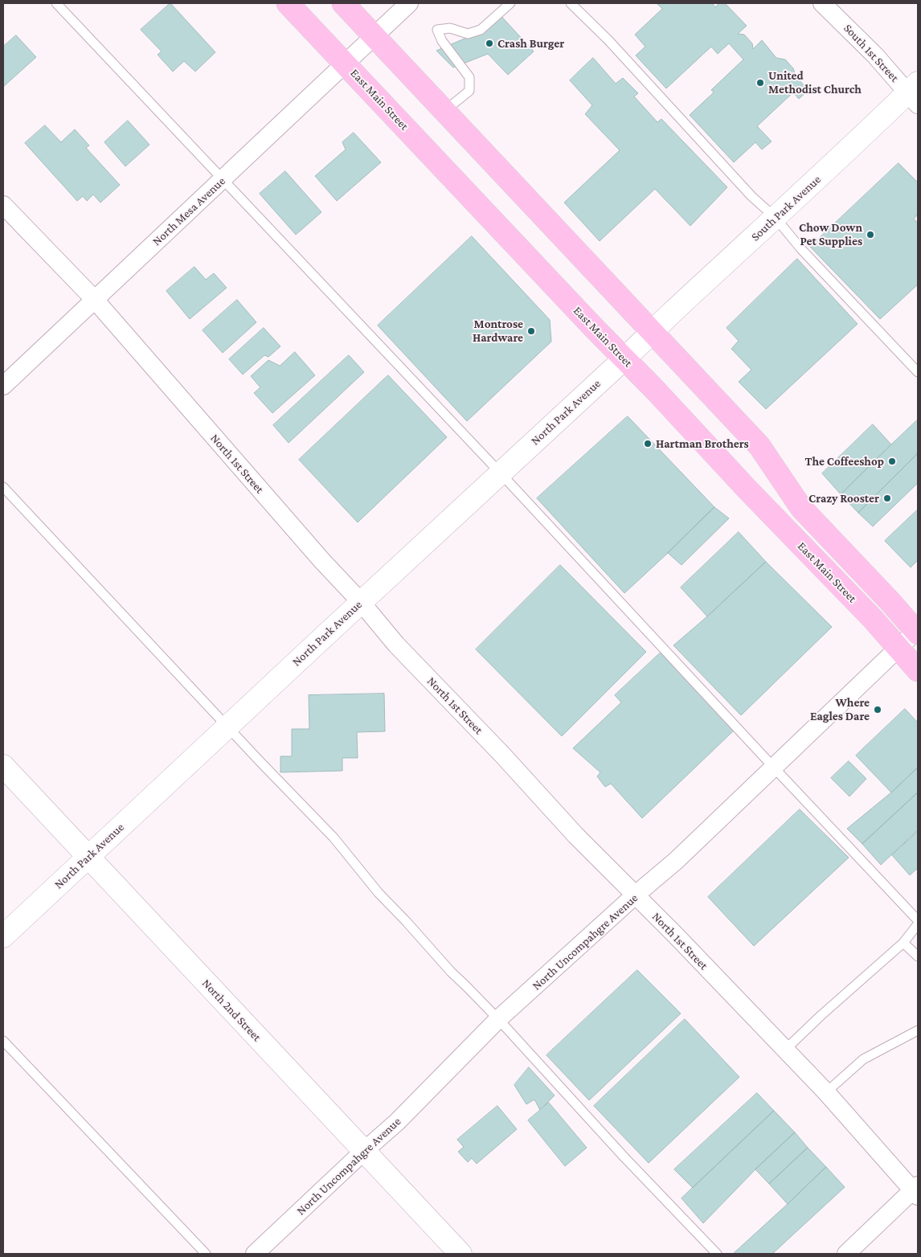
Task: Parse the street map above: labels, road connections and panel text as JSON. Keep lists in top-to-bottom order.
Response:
{
  "streets": {
    "main road": ["East Main Street"],
    "street": [
      "South 1st Street",
      "South Park Avenue",
      "North Mesa Avenue",
      "North Park Avenue",
      "North 1st Street",
      "North Uncompahgre Avenue",
      "North 2nd Street"
    ]
  },
  "crossings": [
    ["South 1st Street", "South Park Avenue"],
    ["East Main Street", "North Mesa Avenue"],
    ["East Main Street", "North Park Avenue"],
    ["East Main Street", "North Uncompahgre Avenue"],
    ["South Park Avenue", "North Park Avenue"],
    ["North Mesa Avenue", "North 1st Street"],
    ["North Park Avenue", "North 1st Street"],
    ["North Park Avenue", "North 2nd Street"],
    ["North 1st Street", "North Uncompahgre Avenue"],
    ["North Uncompahgre Avenue", "North 2nd Street"]
  ],
  "places": [
    "Crash Burger",
    "United Methodist Church",
    "Chow Down Pet Supplies",
    "Montrose Hardware",
    "Hartman Brothers",
    "The Coffeeshop",
    "Crazy Rooster",
    "Where Eagles Dare"
  ]
}
